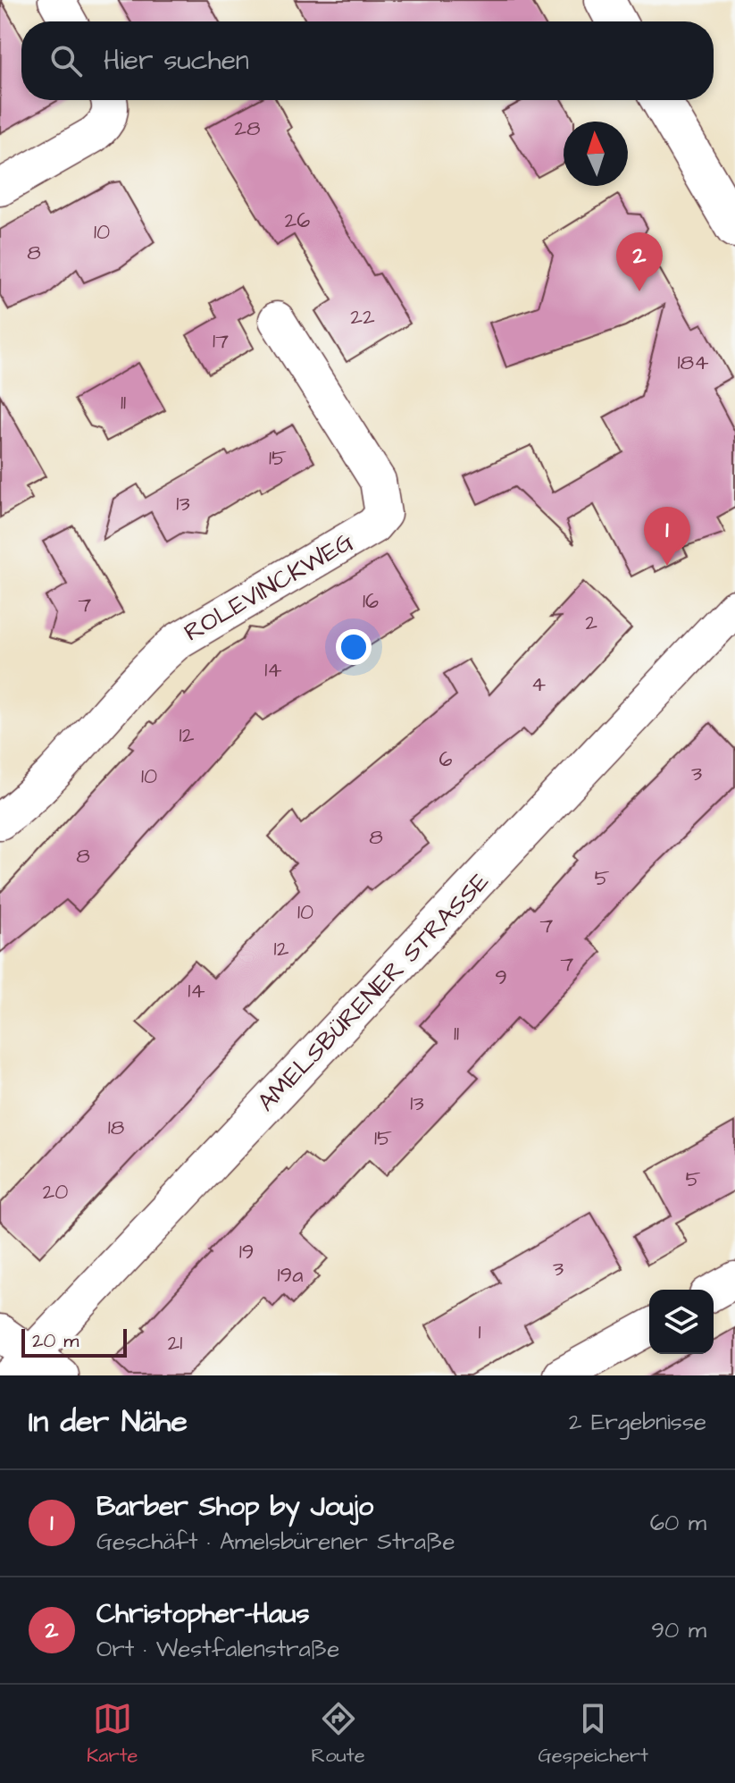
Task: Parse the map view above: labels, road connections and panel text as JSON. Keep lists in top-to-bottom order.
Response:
{
  "streets": {
    "street": ["ROLEVINCKWEG", "AMELSBÜRENER STRASSE"]
  },
  "house_numbers": [
    "28",
    "26",
    "10",
    "8",
    "22",
    "17",
    "184",
    "11",
    "15",
    "13",
    "16",
    "7",
    "2",
    "14",
    "4",
    "12",
    "6",
    "3",
    "10",
    "8",
    "8",
    "5",
    "10",
    "7",
    "12",
    "7",
    "9",
    "14",
    "11",
    "13",
    "18",
    "15",
    "5",
    "20",
    "19",
    "3",
    "19a",
    "1",
    "21"
  ],
  "scale_bar": "20 m",
  "north": "top",
  "page": {
    "search": "Hier suchen",
    "pins": ["2", "1"],
    "scale": "20 m",
    "heading": ["In der Nähe", "2 Ergebnisse"],
    "list": [
      {
        "mark": "1",
        "name": "Barber Shop by Joujo",
        "note": "Geschäft · Amelsbürener Straße",
        "value": "60 m"
      },
      {
        "mark": "2",
        "name": "Christopher-Haus",
        "note": "Ort · Westfalenstraße",
        "value": "90 m"
      }
    ],
    "nav": ["Karte", "Route", "Gespeichert"]
  }
}
